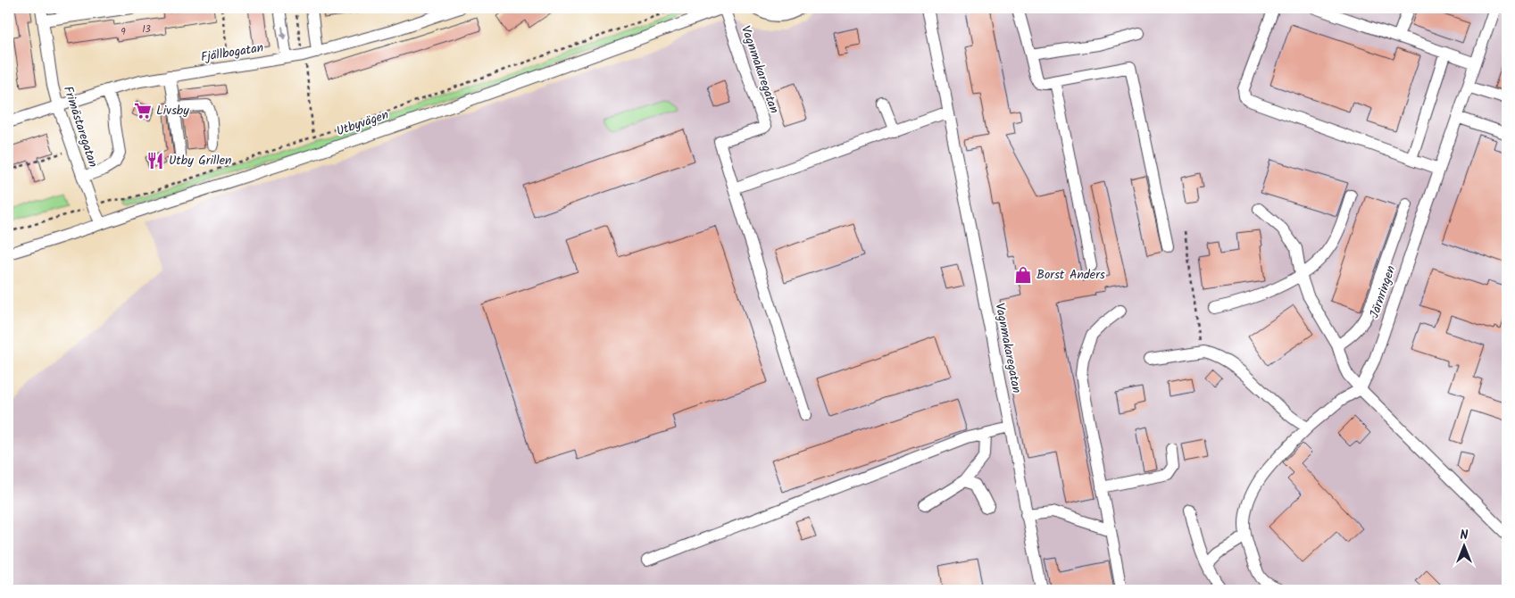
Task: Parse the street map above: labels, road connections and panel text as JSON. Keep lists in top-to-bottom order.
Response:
{
  "streets": {
    "street": [
      "Fjällbogatan",
      "Vagnmakaregatan",
      "Utbyvägen",
      "Frimästaregatan",
      "Järnringen"
    ]
  },
  "crossings": [
    ["Fjällbogatan", "Frimästaregatan"],
    ["Vagnmakaregatan", "Utbyvägen"],
    ["Utbyvägen", "Frimästaregatan"]
  ],
  "places": {
    "supermarket": ["Livsby"],
    "restaurant": ["Utby Grillen"],
    "shop": ["Borst Anders"]
  },
  "house_numbers": ["13", "9"],
  "north": "top"
}
